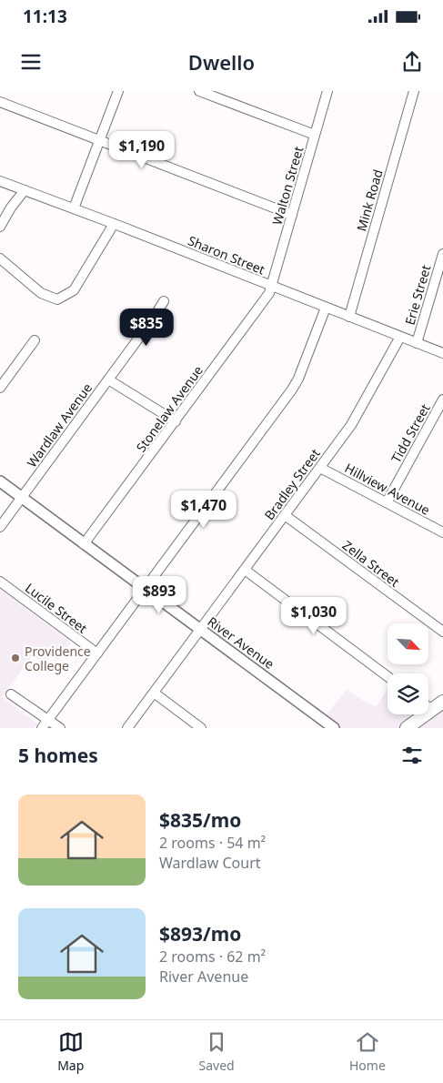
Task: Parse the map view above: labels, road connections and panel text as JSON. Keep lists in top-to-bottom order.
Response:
{
  "streets": {
    "street": [
      "Walton Street",
      "Mink Road",
      "Sharon Street",
      "Erie Street",
      "Stonelaw Avenue",
      "Wardlaw Avenue",
      "Tidd Street",
      "Bradley Street",
      "Hillview Avenue",
      "Zella Street",
      "Lucile Street",
      "River Avenue"
    ]
  },
  "crossings": [
    ["Walton Street", "Sharon Street"],
    ["Walton Street", "Stonelaw Avenue"],
    ["Mink Road", "Sharon Street"],
    ["Sharon Street", "Erie Street"],
    ["Sharon Street", "Stonelaw Avenue"],
    ["Sharon Street", "Bradley Street"],
    ["Stonelaw Avenue", "Wardlaw Avenue"],
    ["Stonelaw Avenue", "River Avenue"],
    ["Wardlaw Avenue", "River Avenue"],
    ["Tidd Street", "Hillview Avenue"],
    ["Bradley Street", "Hillview Avenue"],
    ["Bradley Street", "Zella Street"],
    ["Bradley Street", "River Avenue"]
  ],
  "places": ["Providence College"],
  "north": "bottom right",
  "page": {
    "status": "11:13",
    "header": "Dwello",
    "price": [
      "$1,190",
      "$835",
      "$1,470",
      "$893",
      "$1,030"
    ],
    "heading": "5 homes",
    "list": [
      {
        "name": "$835/mo",
        "note": "2 rooms · 54 m² · Wardlaw Court"
      },
      {
        "name": "$893/mo",
        "note": "2 rooms · 62 m² · River Avenue"
      }
    ],
    "tabs": ["Map", "Saved", "Home"]
  }
}
